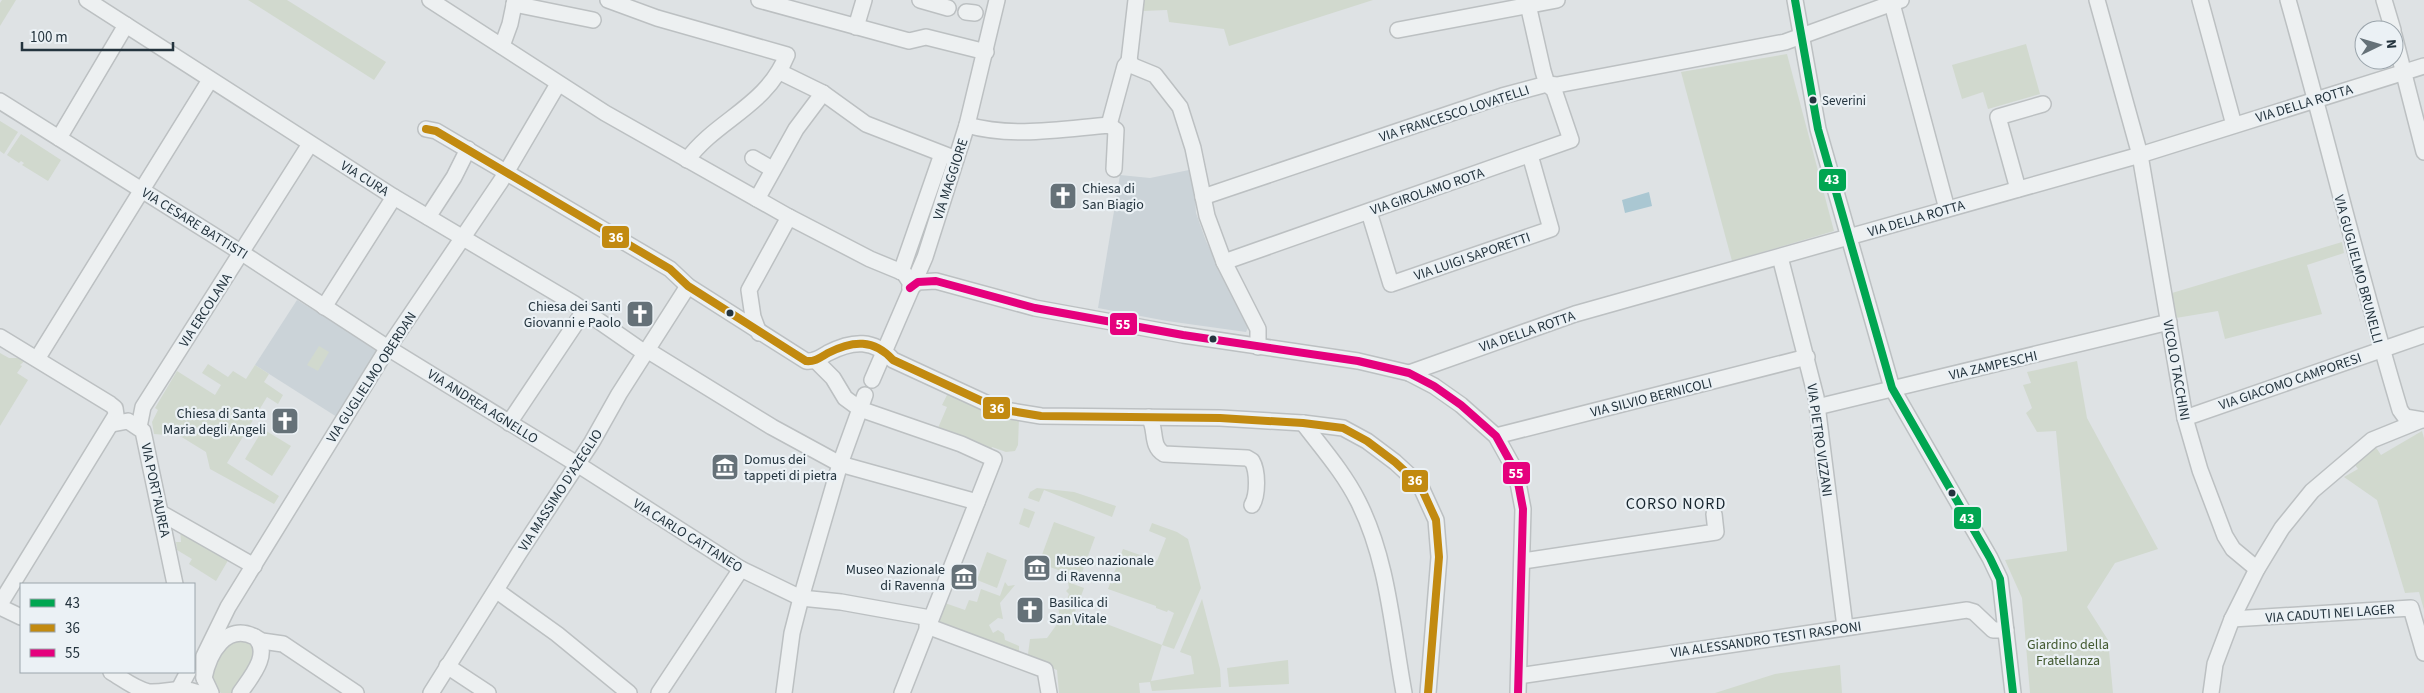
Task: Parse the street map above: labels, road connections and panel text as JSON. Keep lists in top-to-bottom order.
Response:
{
  "streets": {
    "street": [
      "VIA DELLA ROTTA",
      "VIA FRANCESCO LOVATELLI",
      "VIA CURA",
      "VIA MAGGIORE",
      "VIA GIROLAMO ROTA",
      "VIA CESARE BATTISTI",
      "VIA LUIGI SAPORETTI",
      "VIA GUGLIELMO BRUNELLI",
      "VIA ERCOLANA",
      "VIA ZAMPESCHI",
      "VICOLO TACCHINI",
      "VIA GUGLIELMO OBERDAN",
      "VIA GIACOMO CAMPORESI",
      "VIA SILVIO BERNICOLI",
      "VIA ANDREA AGNELLO",
      "VIA PIETRO VIZZANI",
      "VIA PORT'AUREA",
      "VIA MASSIMO D'AZEGLIO",
      "VIA CARLO CATTANEO",
      "VIA CADUTI NEI LAGER",
      "VIA ALESSANDRO TESTI RASPONI"
    ]
  },
  "crossings": [
    ["VIA DELLA ROTTA", "VIA GUGLIELMO BRUNELLI"],
    ["VIA DELLA ROTTA", "VICOLO TACCHINI"],
    ["VIA DELLA ROTTA", "VIA PIETRO VIZZANI"],
    ["VIA FRANCESCO LOVATELLI", "VIA GIROLAMO ROTA"],
    ["VIA CURA", "VIA ERCOLANA"],
    ["VIA CURA", "VIA GUGLIELMO OBERDAN"],
    ["VIA CURA", "VIA MASSIMO D'AZEGLIO"],
    ["VIA GIROLAMO ROTA", "VIA LUIGI SAPORETTI"],
    ["VIA CESARE BATTISTI", "VIA ERCOLANA"],
    ["VIA CESARE BATTISTI", "VIA GUGLIELMO OBERDAN"],
    ["VIA CESARE BATTISTI", "VIA ANDREA AGNELLO"],
    ["VIA GUGLIELMO BRUNELLI", "VIA GIACOMO CAMPORESI"],
    ["VIA ERCOLANA", "VIA PORT'AUREA"],
    ["VIA ZAMPESCHI", "VICOLO TACCHINI"],
    ["VIA ZAMPESCHI", "VIA PIETRO VIZZANI"],
    ["VICOLO TACCHINI", "VIA GIACOMO CAMPORESI"],
    ["VIA GUGLIELMO OBERDAN", "VIA ANDREA AGNELLO"],
    ["VIA SILVIO BERNICOLI", "VIA PIETRO VIZZANI"],
    ["VIA ANDREA AGNELLO", "VIA MASSIMO D'AZEGLIO"],
    ["VIA ANDREA AGNELLO", "VIA CARLO CATTANEO"],
    ["VIA PIETRO VIZZANI", "VIA ALESSANDRO TESTI RASPONI"],
    ["VIA MASSIMO D'AZEGLIO", "VIA CARLO CATTANEO"]
  ],
  "districts": ["CORSO NORD"],
  "parks": ["Giardino della Fratellanza"],
  "places": {
    "other": ["Severini"],
    "church": [
      "Chiesa di San Biagio",
      "Chiesa dei Santi Giovanni e Paolo",
      "Chiesa di Santa Maria degli Angeli",
      "Basilica di San Vitale"
    ],
    "museum": ["Domus dei tappeti di pietra", "Museo nazionale di Ravenna", "Museo Nazionale di Ravenna"]
  },
  "lines": ["transit line 43", "transit line 36", "transit line 55"],
  "legend": ["43", "36", "55"],
  "scale_bar": "100 m",
  "north": "right"
}
